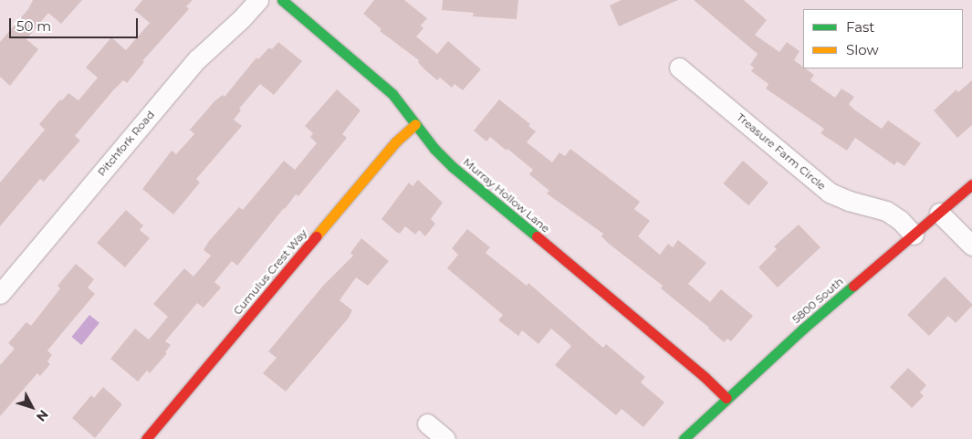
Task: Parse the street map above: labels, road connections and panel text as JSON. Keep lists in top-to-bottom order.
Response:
{
  "streets": {
    "street": [
      "Pitchfork Road",
      "Treasure Farm Circle",
      "Murray Hollow Lane",
      "Cumulus Crest Way",
      "5800 South"
    ]
  },
  "crossings": [
    ["Treasure Farm Circle", "5800 South"],
    ["Murray Hollow Lane", "Cumulus Crest Way"],
    ["Murray Hollow Lane", "5800 South"]
  ],
  "legend": ["Fast", "Slow"],
  "scale_bar": "50 m",
  "north": "bottom right"
}
